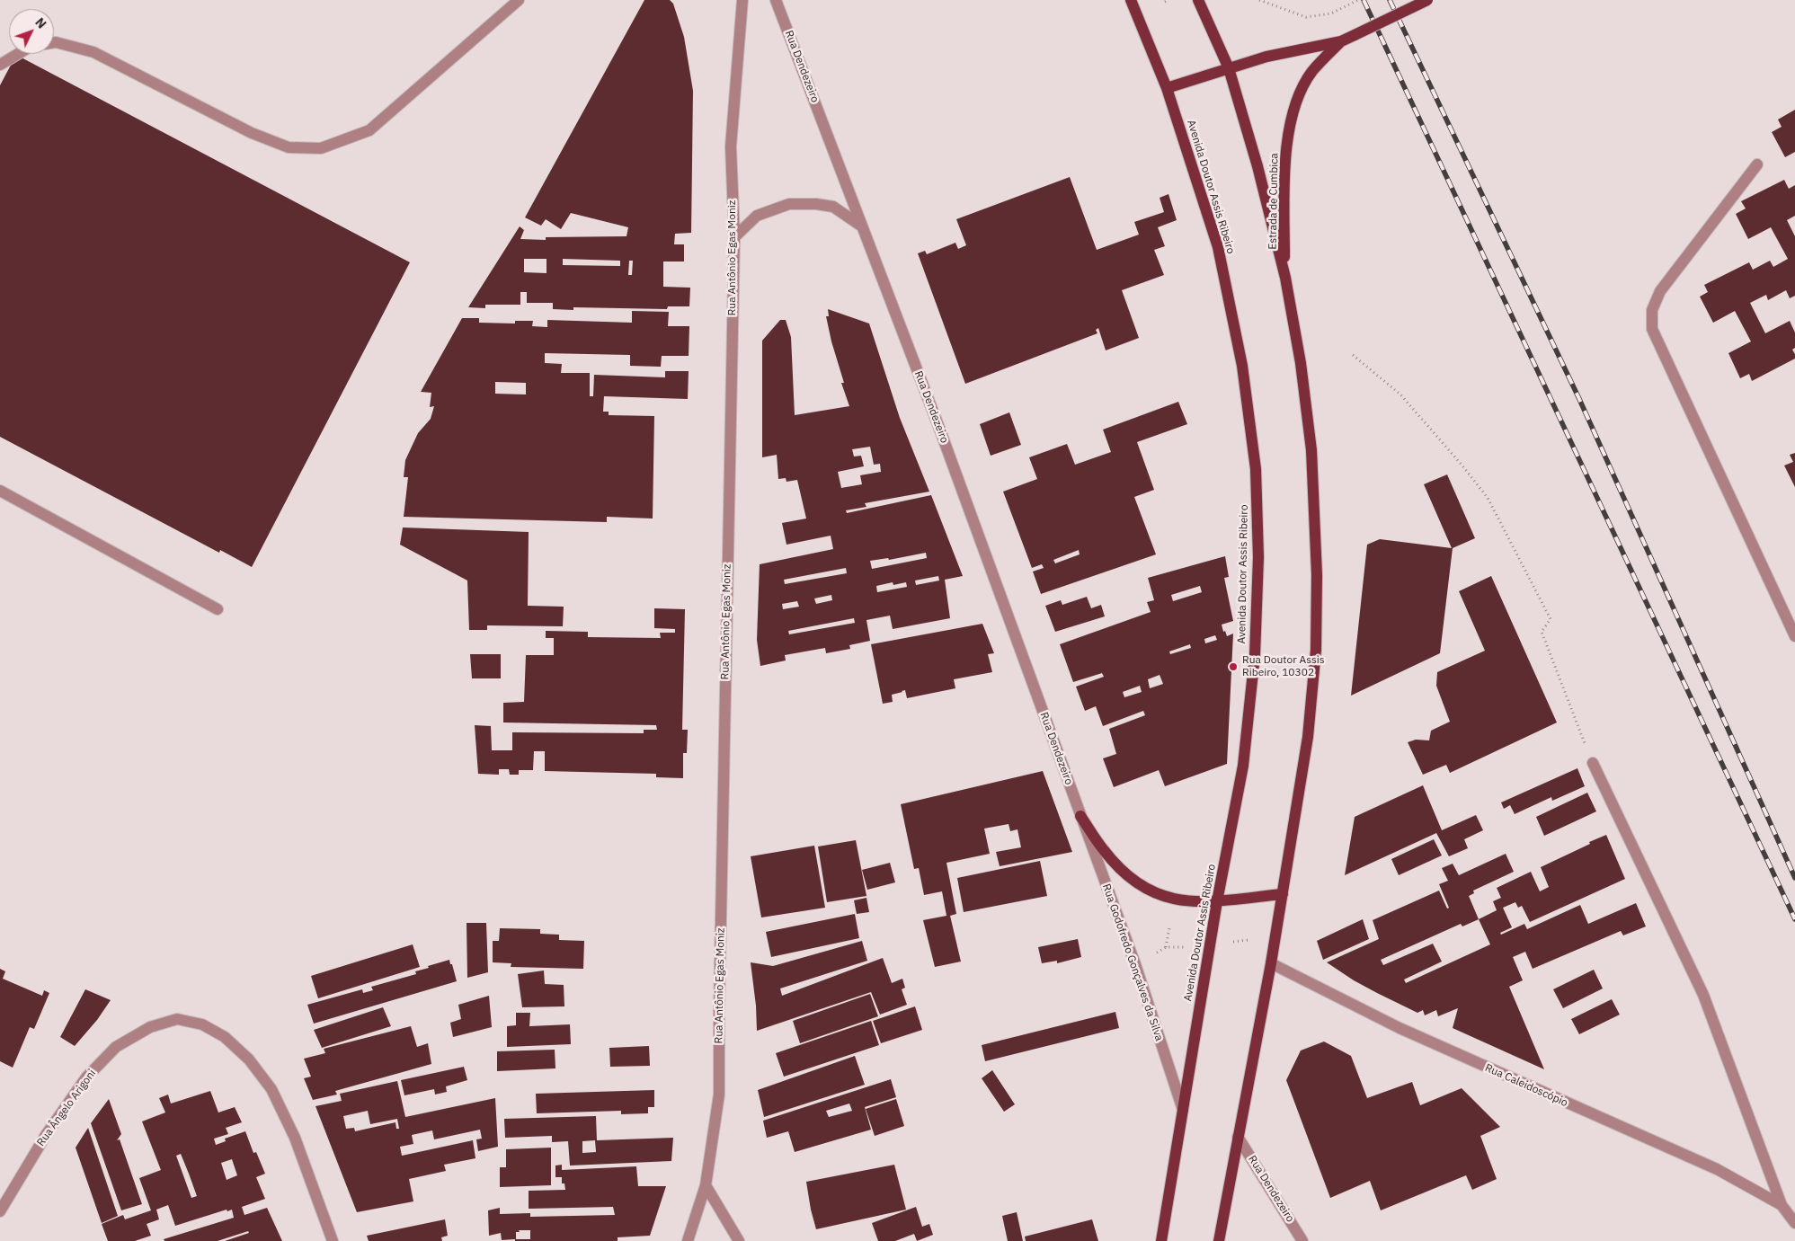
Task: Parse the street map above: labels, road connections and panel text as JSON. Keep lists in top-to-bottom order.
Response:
{
  "streets": {
    "main road": ["Avenida Doutor Assis Ribeiro", "Estrada de Cumbica"],
    "street": [
      "Rua Dendezeiro",
      "Rua Antônio Egas Moniz",
      "Rua Godofredo Gonçalves da Silva",
      "Rua Caleidoscópio",
      "Rua Ângelo Arigoni"
    ]
  },
  "crossings": [
    ["Rua Dendezeiro", "Rua Godofredo Gonçalves da Silva"],
    ["Avenida Doutor Assis Ribeiro", "Rua Godofredo Gonçalves da Silva"]
  ],
  "places": ["Rua Doutor Assis Ribeiro, 10302"],
  "north": "top right"
}
